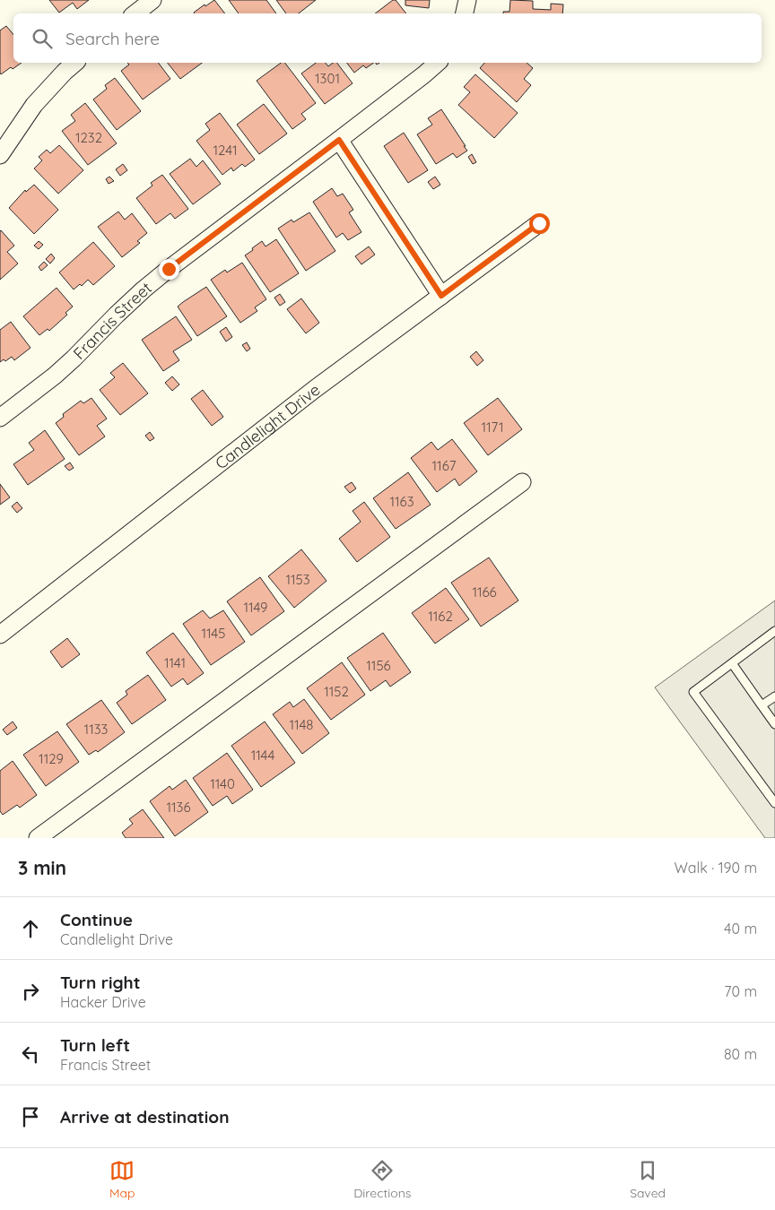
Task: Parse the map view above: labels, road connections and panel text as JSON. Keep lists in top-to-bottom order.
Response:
{
  "streets": {
    "street": ["Francis Street", "Candlelight Drive"]
  },
  "house_numbers": [
    "1301",
    "1232",
    "1241",
    "1171",
    "1167",
    "1163",
    "1153",
    "1166",
    "1149",
    "1162",
    "1145",
    "1141",
    "1156",
    "1152",
    "1148",
    "1133",
    "1144",
    "1129",
    "1140",
    "1136"
  ],
  "page": {
    "search": "Search here",
    "heading": ["3 min", "Walk · 190 m"],
    "list": [
      ["Continue", "Candlelight Drive", "40 m"],
      ["Turn right", "Hacker Drive", "70 m"],
      ["Turn left", "Francis Street", "80 m"],
      "Arrive at destination"
    ],
    "nav": ["Map", "Directions", "Saved"]
  }
}
